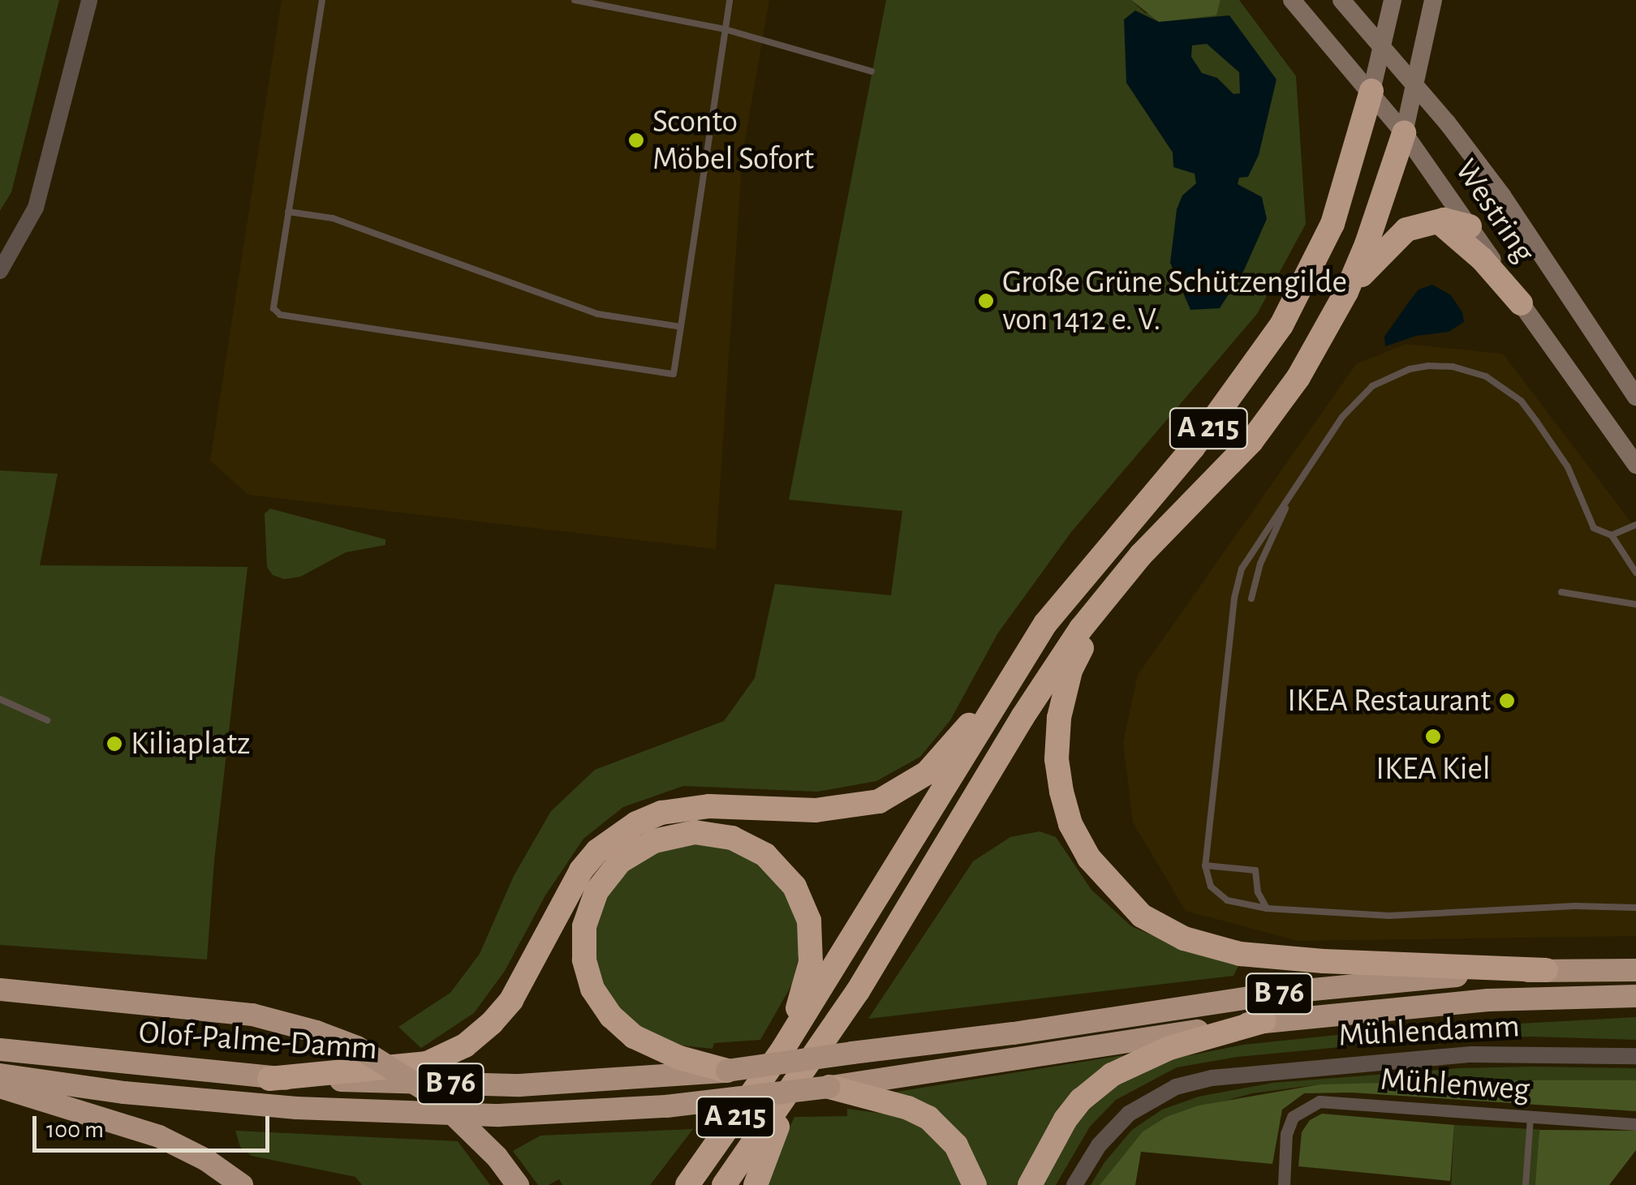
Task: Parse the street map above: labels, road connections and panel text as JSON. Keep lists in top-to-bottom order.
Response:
{
  "streets": {
    "highway": ["A 215", "B 76", "Olof-Palme-Damm"],
    "main road": ["Westring"],
    "street": ["Mühlendamm", "Mühlenweg"]
  },
  "crossings": [
    ["Westring", "A 215"],
    ["B 76", "Olof-Palme-Damm"]
  ],
  "places": [
    "Sconto Möbel Sofort",
    "Große Grüne Schützengilde von 1412 e. V.",
    "IKEA Restaurant",
    "IKEA Kiel",
    "Kiliaplatz"
  ],
  "scale_bar": "100 m"
}
